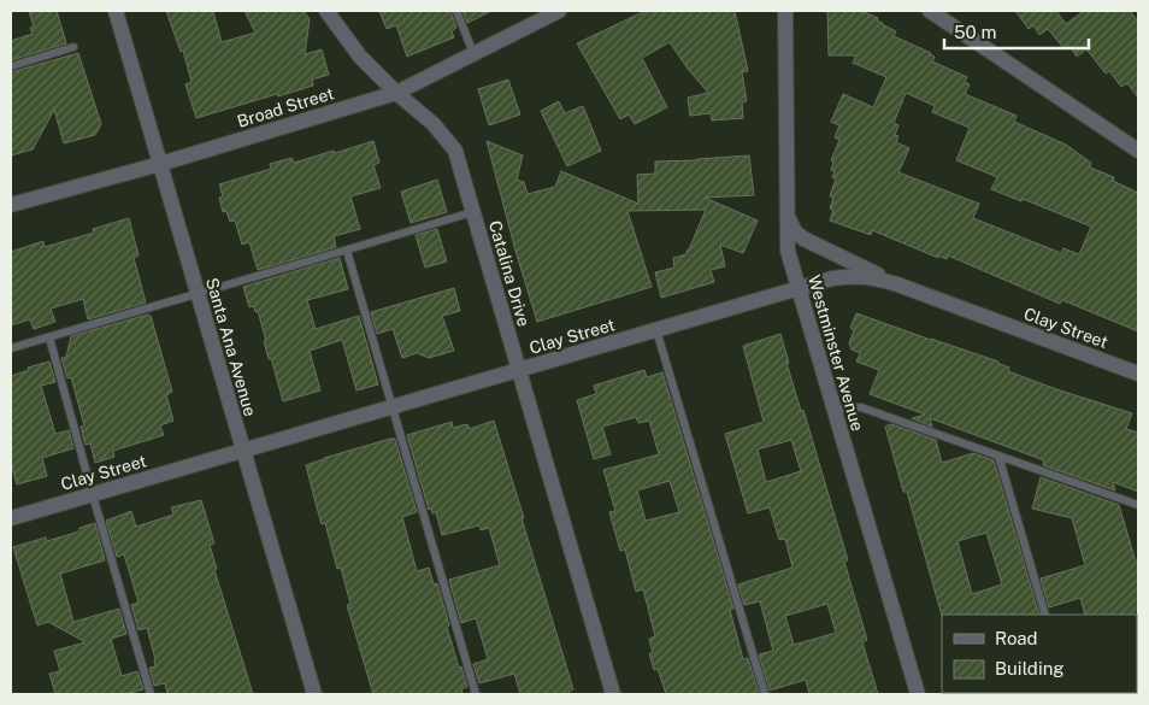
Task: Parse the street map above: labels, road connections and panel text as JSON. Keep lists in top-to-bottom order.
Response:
{
  "streets": {
    "street": [
      "Broad Street",
      "Catalina Drive",
      "Clay Street",
      "Santa Ana Avenue",
      "Westminster Avenue"
    ]
  },
  "crossings": [
    ["Broad Street", "Catalina Drive"],
    ["Broad Street", "Santa Ana Avenue"],
    ["Catalina Drive", "Clay Street"],
    ["Clay Street", "Santa Ana Avenue"],
    ["Clay Street", "Westminster Avenue"]
  ],
  "legend": ["Road", "Building"],
  "scale_bar": "50 m"
}
